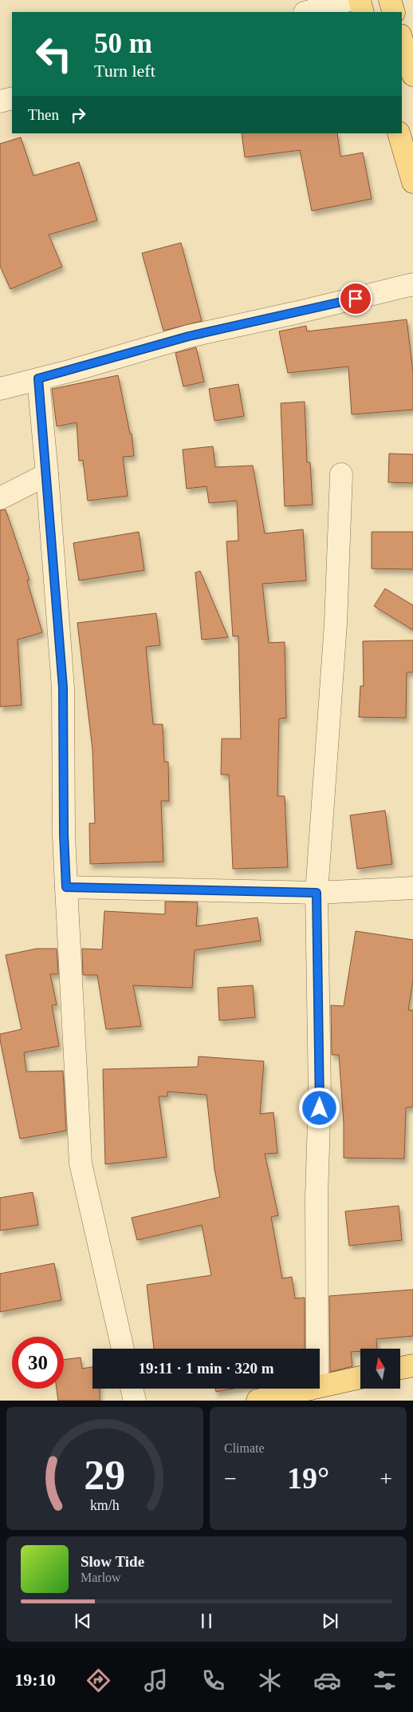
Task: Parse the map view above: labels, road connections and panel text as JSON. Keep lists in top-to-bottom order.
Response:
{
  "north": "top",
  "page": {
    "turn": ["50 m", "Turn left"],
    "then": "Then",
    "limit": "30",
    "trip": "19:11 · 1 min · 320 m",
    "tile": "Climate",
    "heat": ["−", "19°", "+"],
    "song": ["Slow Tide", "Marlow"],
    "tabs": "19:10",
    "gauge": ["29", "km/h"]
  }
}
